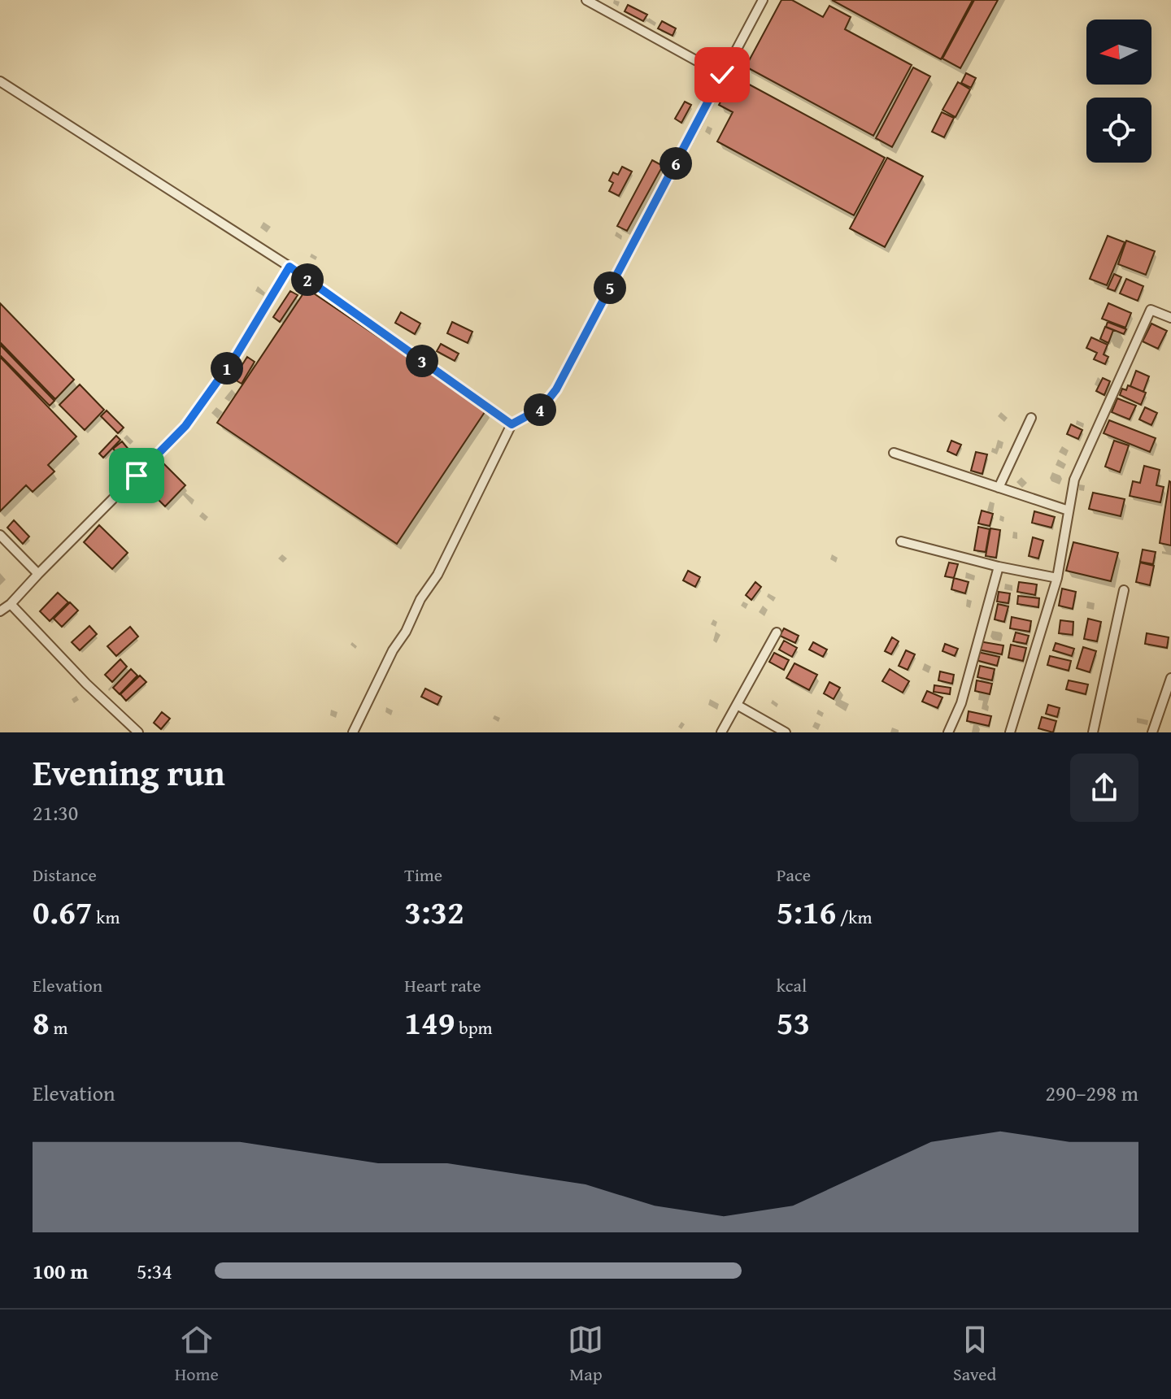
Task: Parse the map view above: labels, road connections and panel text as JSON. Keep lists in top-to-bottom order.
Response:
{
  "north": "left",
  "page": {
    "pins": [
      "6",
      "2",
      "5",
      "3",
      "1",
      "4"
    ],
    "heading": ["Evening run", "21:30"],
    "stats": [
      ["Distance", "0.67 km"],
      ["Time", "3:32"],
      ["Pace", "5:16 /km"],
      ["Elevation", "8 m"],
      ["Heart rate", "149 bpm"],
      ["kcal", "53"]
    ],
    "chart": ["Elevation", "290–298 m"],
    "list": [
      {
        "name": "100 m",
        "note": "5:34"
      }
    ],
    "tabs": ["Home", "Map", "Saved"]
  }
}
